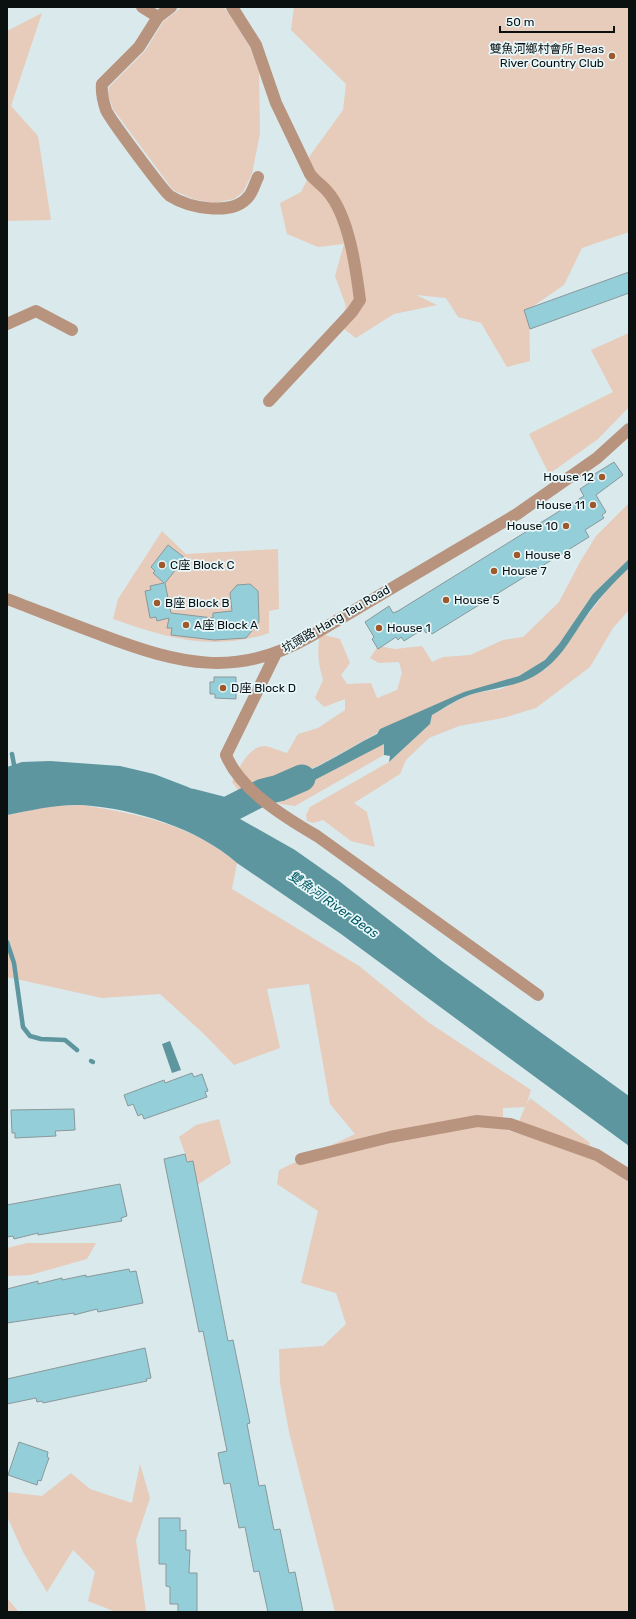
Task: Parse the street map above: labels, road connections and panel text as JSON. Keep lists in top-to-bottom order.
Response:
{
  "streets": {
    "street": ["坑頭路 Hang Tau Road"]
  },
  "water": ["雙魚河 River Beas"],
  "places": [
    "雙魚河鄉村會所 Beas River Country Club",
    "House 12",
    "House 11",
    "House 10",
    "House 8",
    "C座 Block C",
    "House 7",
    "House 5",
    "B座 Block B",
    "A座 Block A",
    "House 1",
    "D座 Block D"
  ],
  "scale_bar": "50 m"
}
